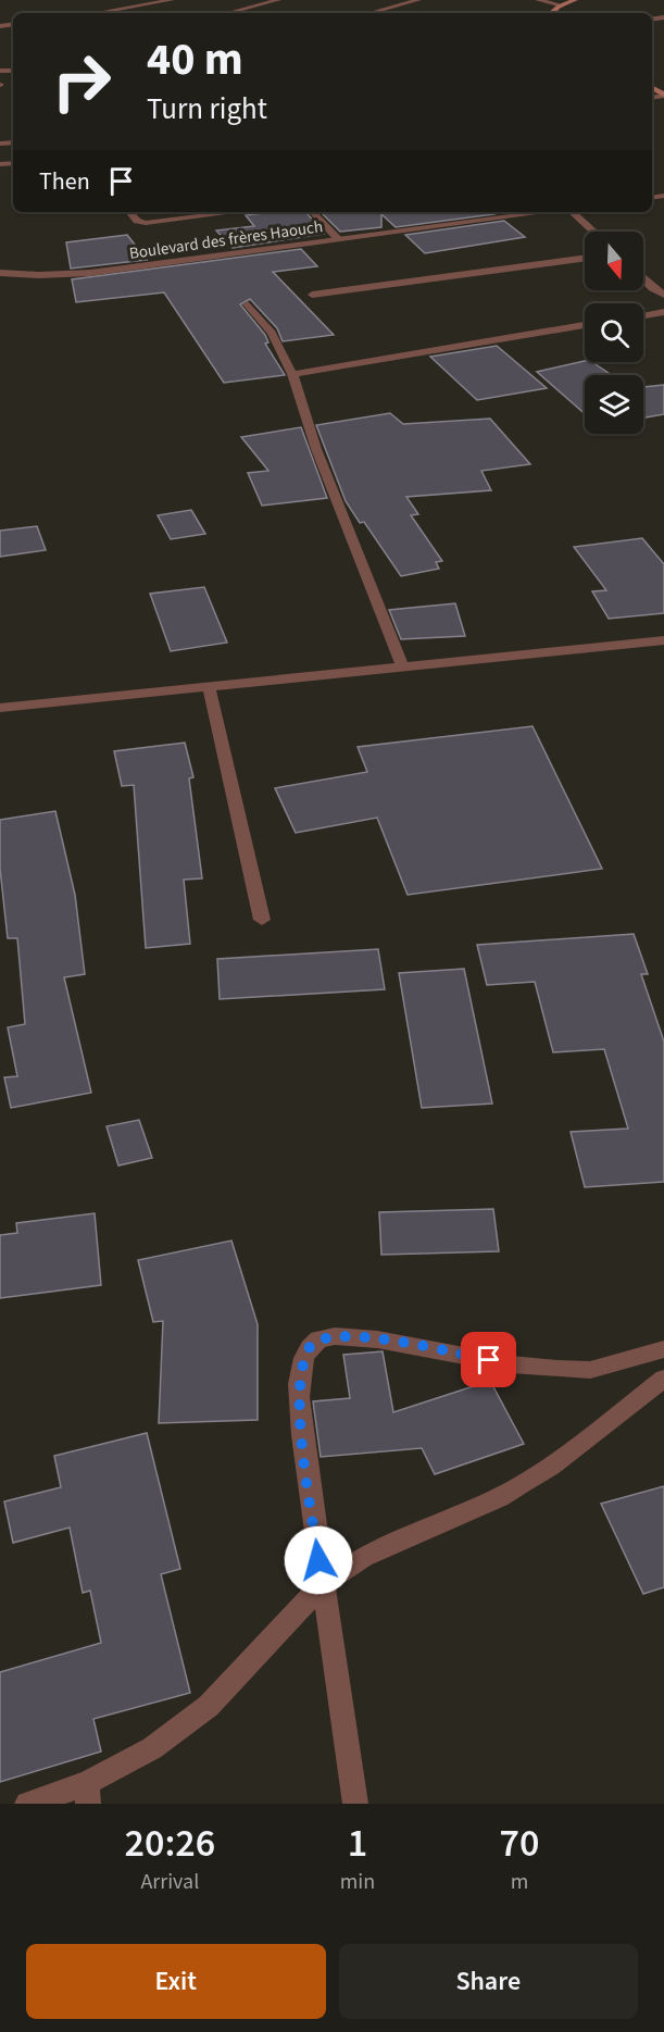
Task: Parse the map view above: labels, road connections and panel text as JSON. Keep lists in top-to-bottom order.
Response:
{
  "streets": {
    "street": ["Boulevard des frères Haouch"]
  },
  "north": "bottom",
  "page": {
    "turn": ["40 m", "Turn right"],
    "then": "Then",
    "eta": [
      "20:26",
      "Arrival",
      "1",
      "min",
      "70",
      "m"
    ],
    "buttons": ["Exit", "Share"]
  }
}
